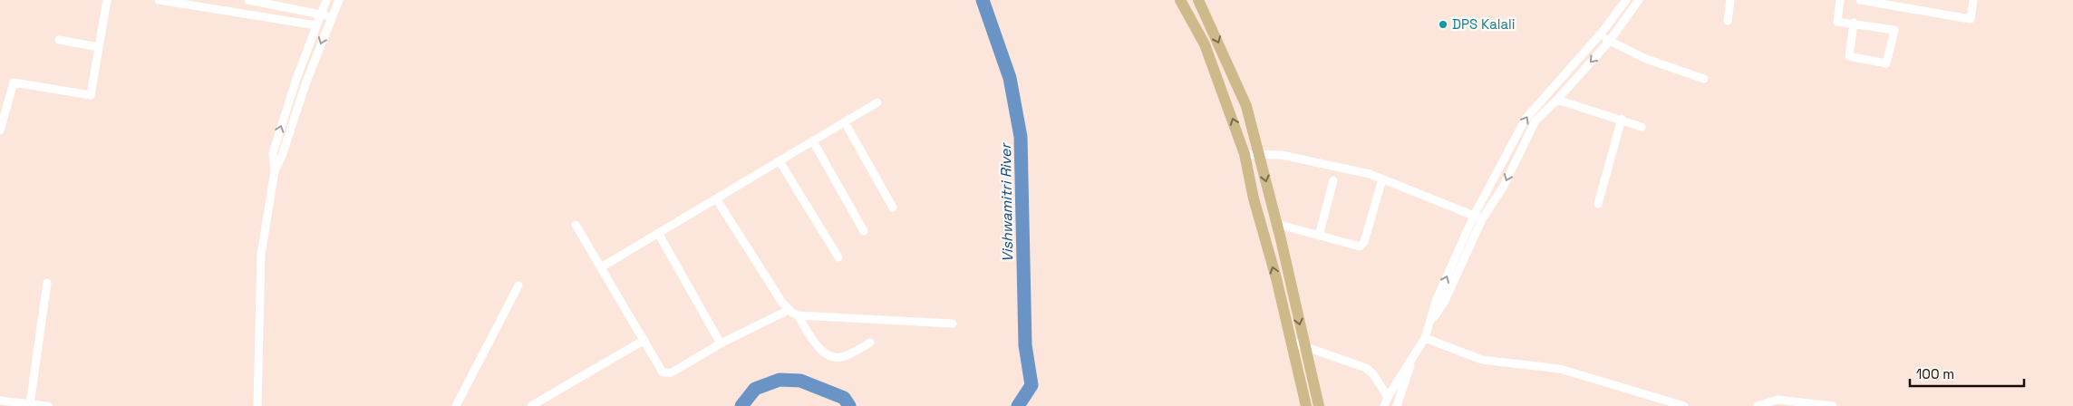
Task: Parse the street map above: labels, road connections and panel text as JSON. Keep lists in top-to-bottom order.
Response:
{
  "water": ["Vishwamitri River"],
  "places": ["DPS Kalali"],
  "scale_bar": "100 m"
}
